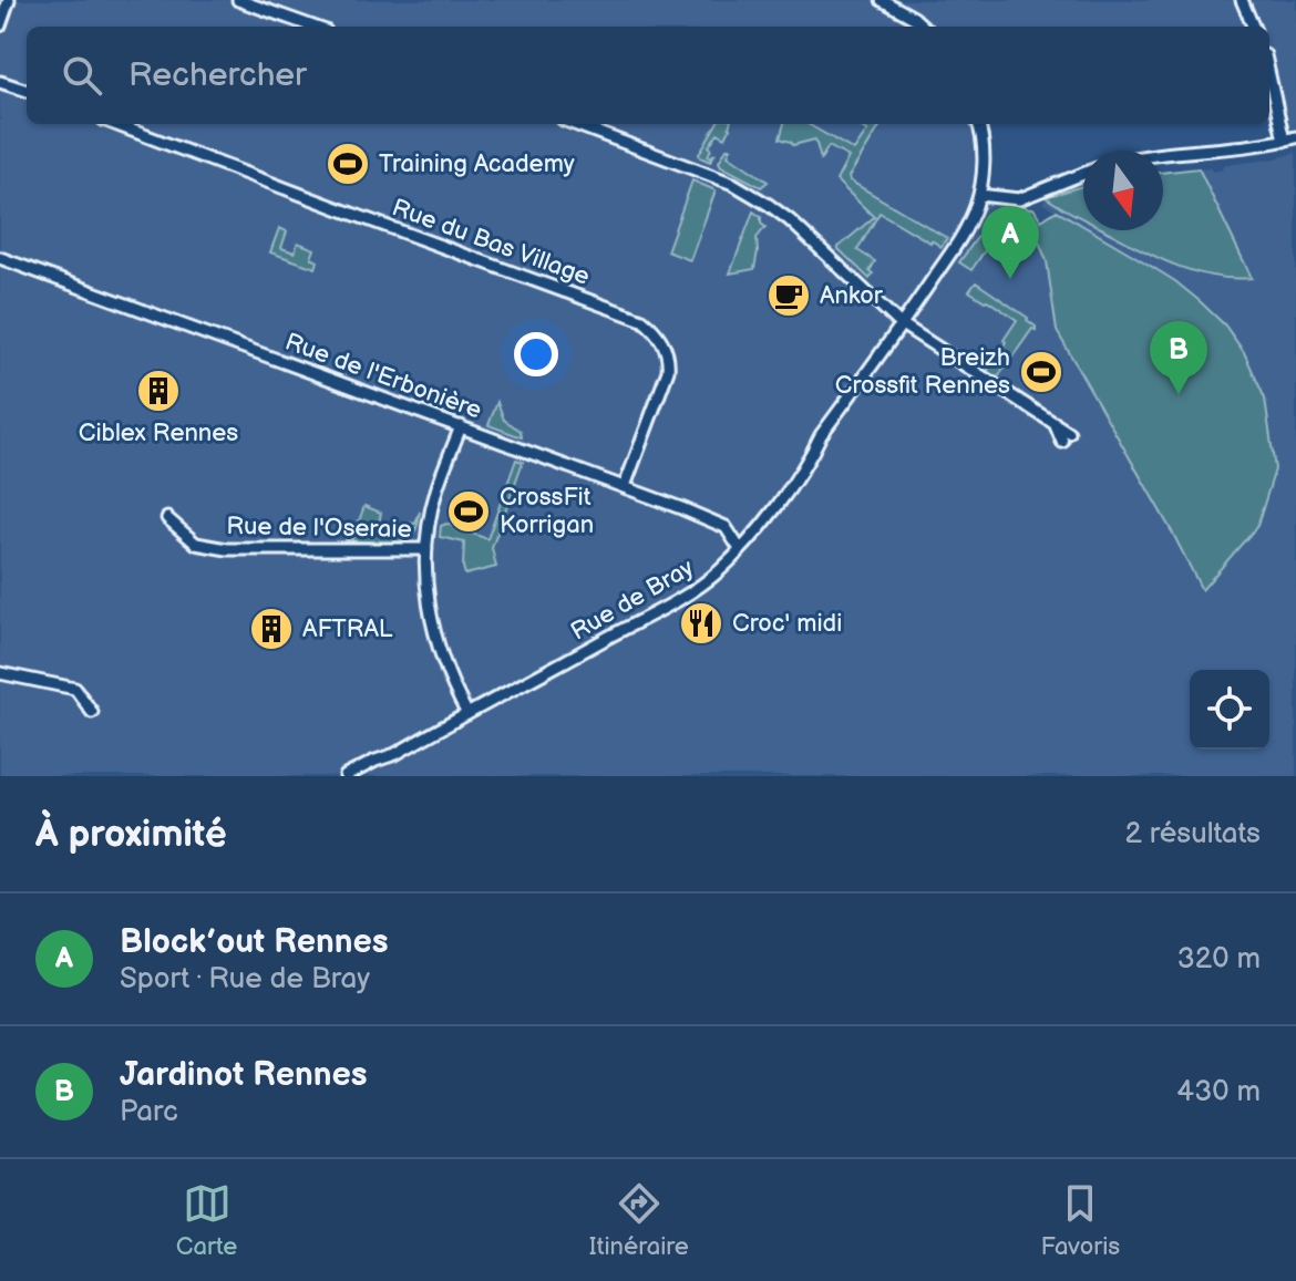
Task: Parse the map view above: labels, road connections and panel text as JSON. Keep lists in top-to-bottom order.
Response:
{
  "streets": {
    "street": [
      "Rue du Bas Village",
      "Rue de l'Erbonière",
      "Rue de l'Oseraie",
      "Rue de Bray"
    ]
  },
  "crossings": [
    ["Rue du Bas Village", "Rue de l'Erbonière"],
    ["Rue de l'Erbonière", "Rue de l'Oseraie"],
    ["Rue de l'Erbonière", "Rue de Bray"],
    ["Rue de l'Oseraie", "Rue de Bray"]
  ],
  "places": {
    "sports": ["Training Academy", "Breizh Crossfit Rennes", "CrossFit Korrigan"],
    "cafe": ["Ankor"],
    "building": ["Ciblex Rennes", "AFTRAL"],
    "restaurant": ["Croc' midi"]
  },
  "north": "bottom",
  "page": {
    "search": "Rechercher",
    "pins": ["A", "B"],
    "heading": ["À proximité", "2 résultats"],
    "list": [
      {
        "mark": "A",
        "name": "Block’out Rennes",
        "note": "Sport · Rue de Bray",
        "value": "320 m"
      },
      {
        "mark": "B",
        "name": "Jardinot Rennes",
        "note": "Parc",
        "value": "430 m"
      }
    ],
    "nav": ["Carte", "Itinéraire", "Favoris"]
  }
}
